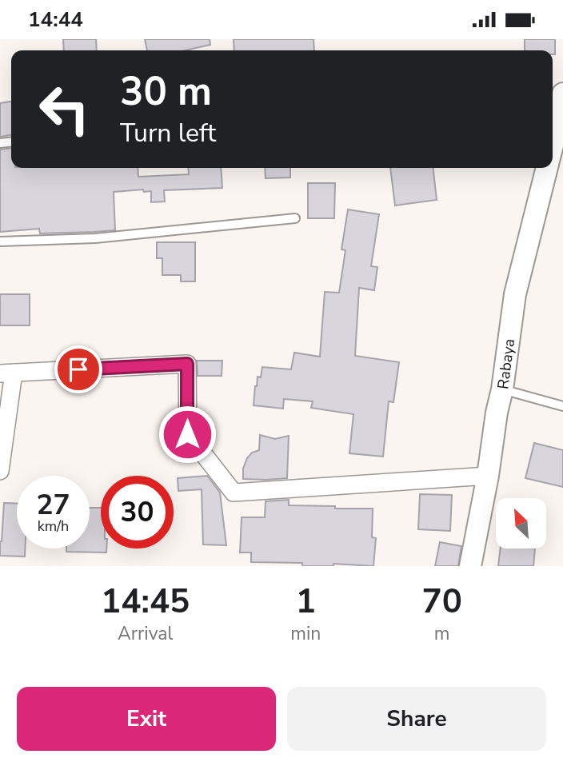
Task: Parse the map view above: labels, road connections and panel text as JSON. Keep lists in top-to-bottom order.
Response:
{
  "streets": {
    "street": ["Rabaya"]
  },
  "north": "top left",
  "page": {
    "status": "14:44",
    "turn": ["30 m", "Turn left"],
    "speed": "27 km/h",
    "limit": "30",
    "eta": [
      "14:45",
      "Arrival",
      "1",
      "min",
      "70",
      "m"
    ],
    "buttons": ["Exit", "Share"]
  }
}
